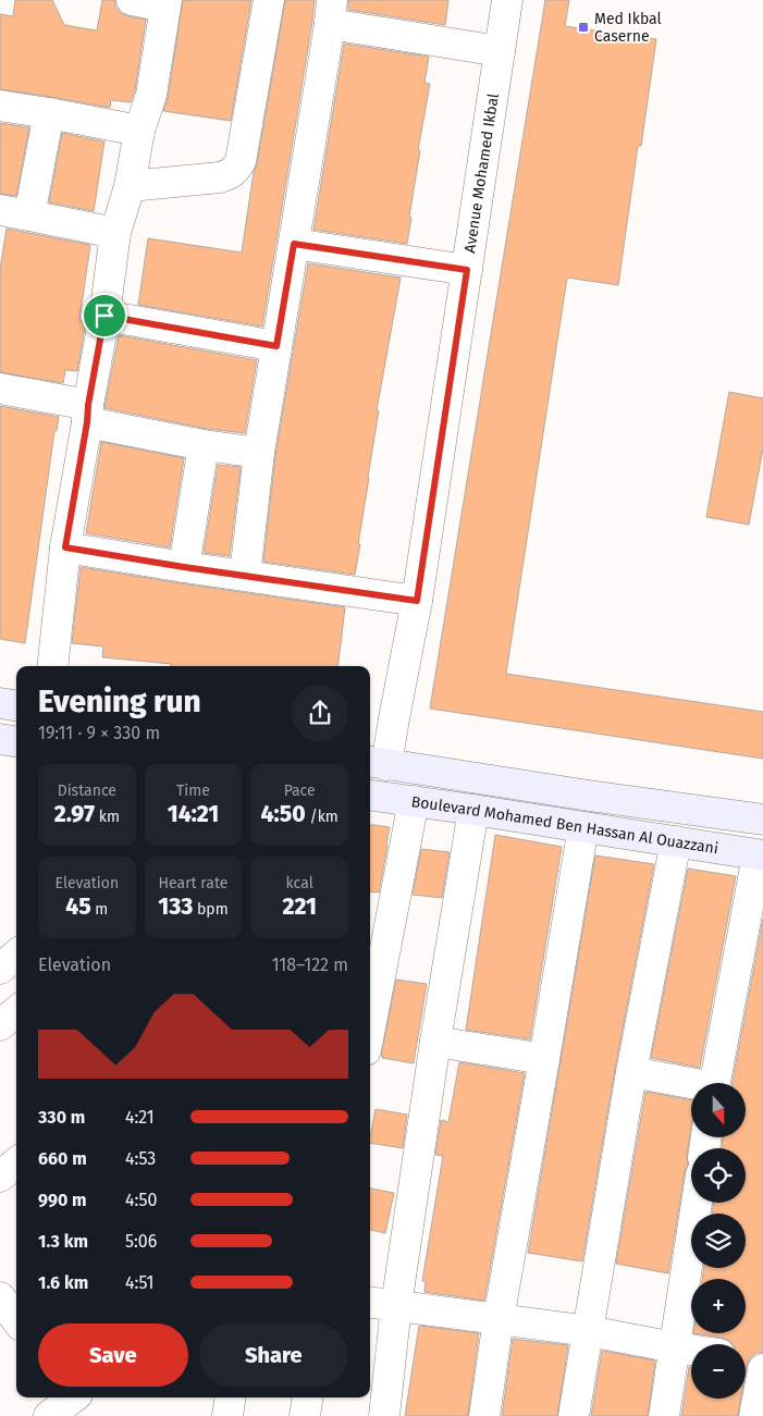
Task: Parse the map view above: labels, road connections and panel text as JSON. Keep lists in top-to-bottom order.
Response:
{
  "streets": {
    "street": ["Avenue Mohamed Ikbal", "Boulevard Mohamed Ben Hassan Al Ouazzani"]
  },
  "places": {
    "transit": ["Med Ikbal Caserne"]
  },
  "north": "bottom",
  "page": {
    "heading": ["Evening run", "19:11 · 9 × 330 m"],
    "stats": [
      ["Distance", "2.97 km"],
      ["Time", "14:21"],
      ["Pace", "4:50 /km"],
      ["Elevation", "45 m"],
      ["Heart rate", "133 bpm"],
      ["kcal", "221"]
    ],
    "chart": ["Elevation", "118–122 m"],
    "map_buttons": ["+", "−"],
    "list": [
      {
        "name": "330 m",
        "note": "4:21"
      },
      {
        "name": "660 m",
        "note": "4:53"
      },
      {
        "name": "990 m",
        "note": "4:50"
      },
      {
        "name": "1.3 km",
        "note": "5:06"
      },
      {
        "name": "1.6 km",
        "note": "4:51"
      }
    ],
    "buttons": ["Save", "Share"]
  }
}
